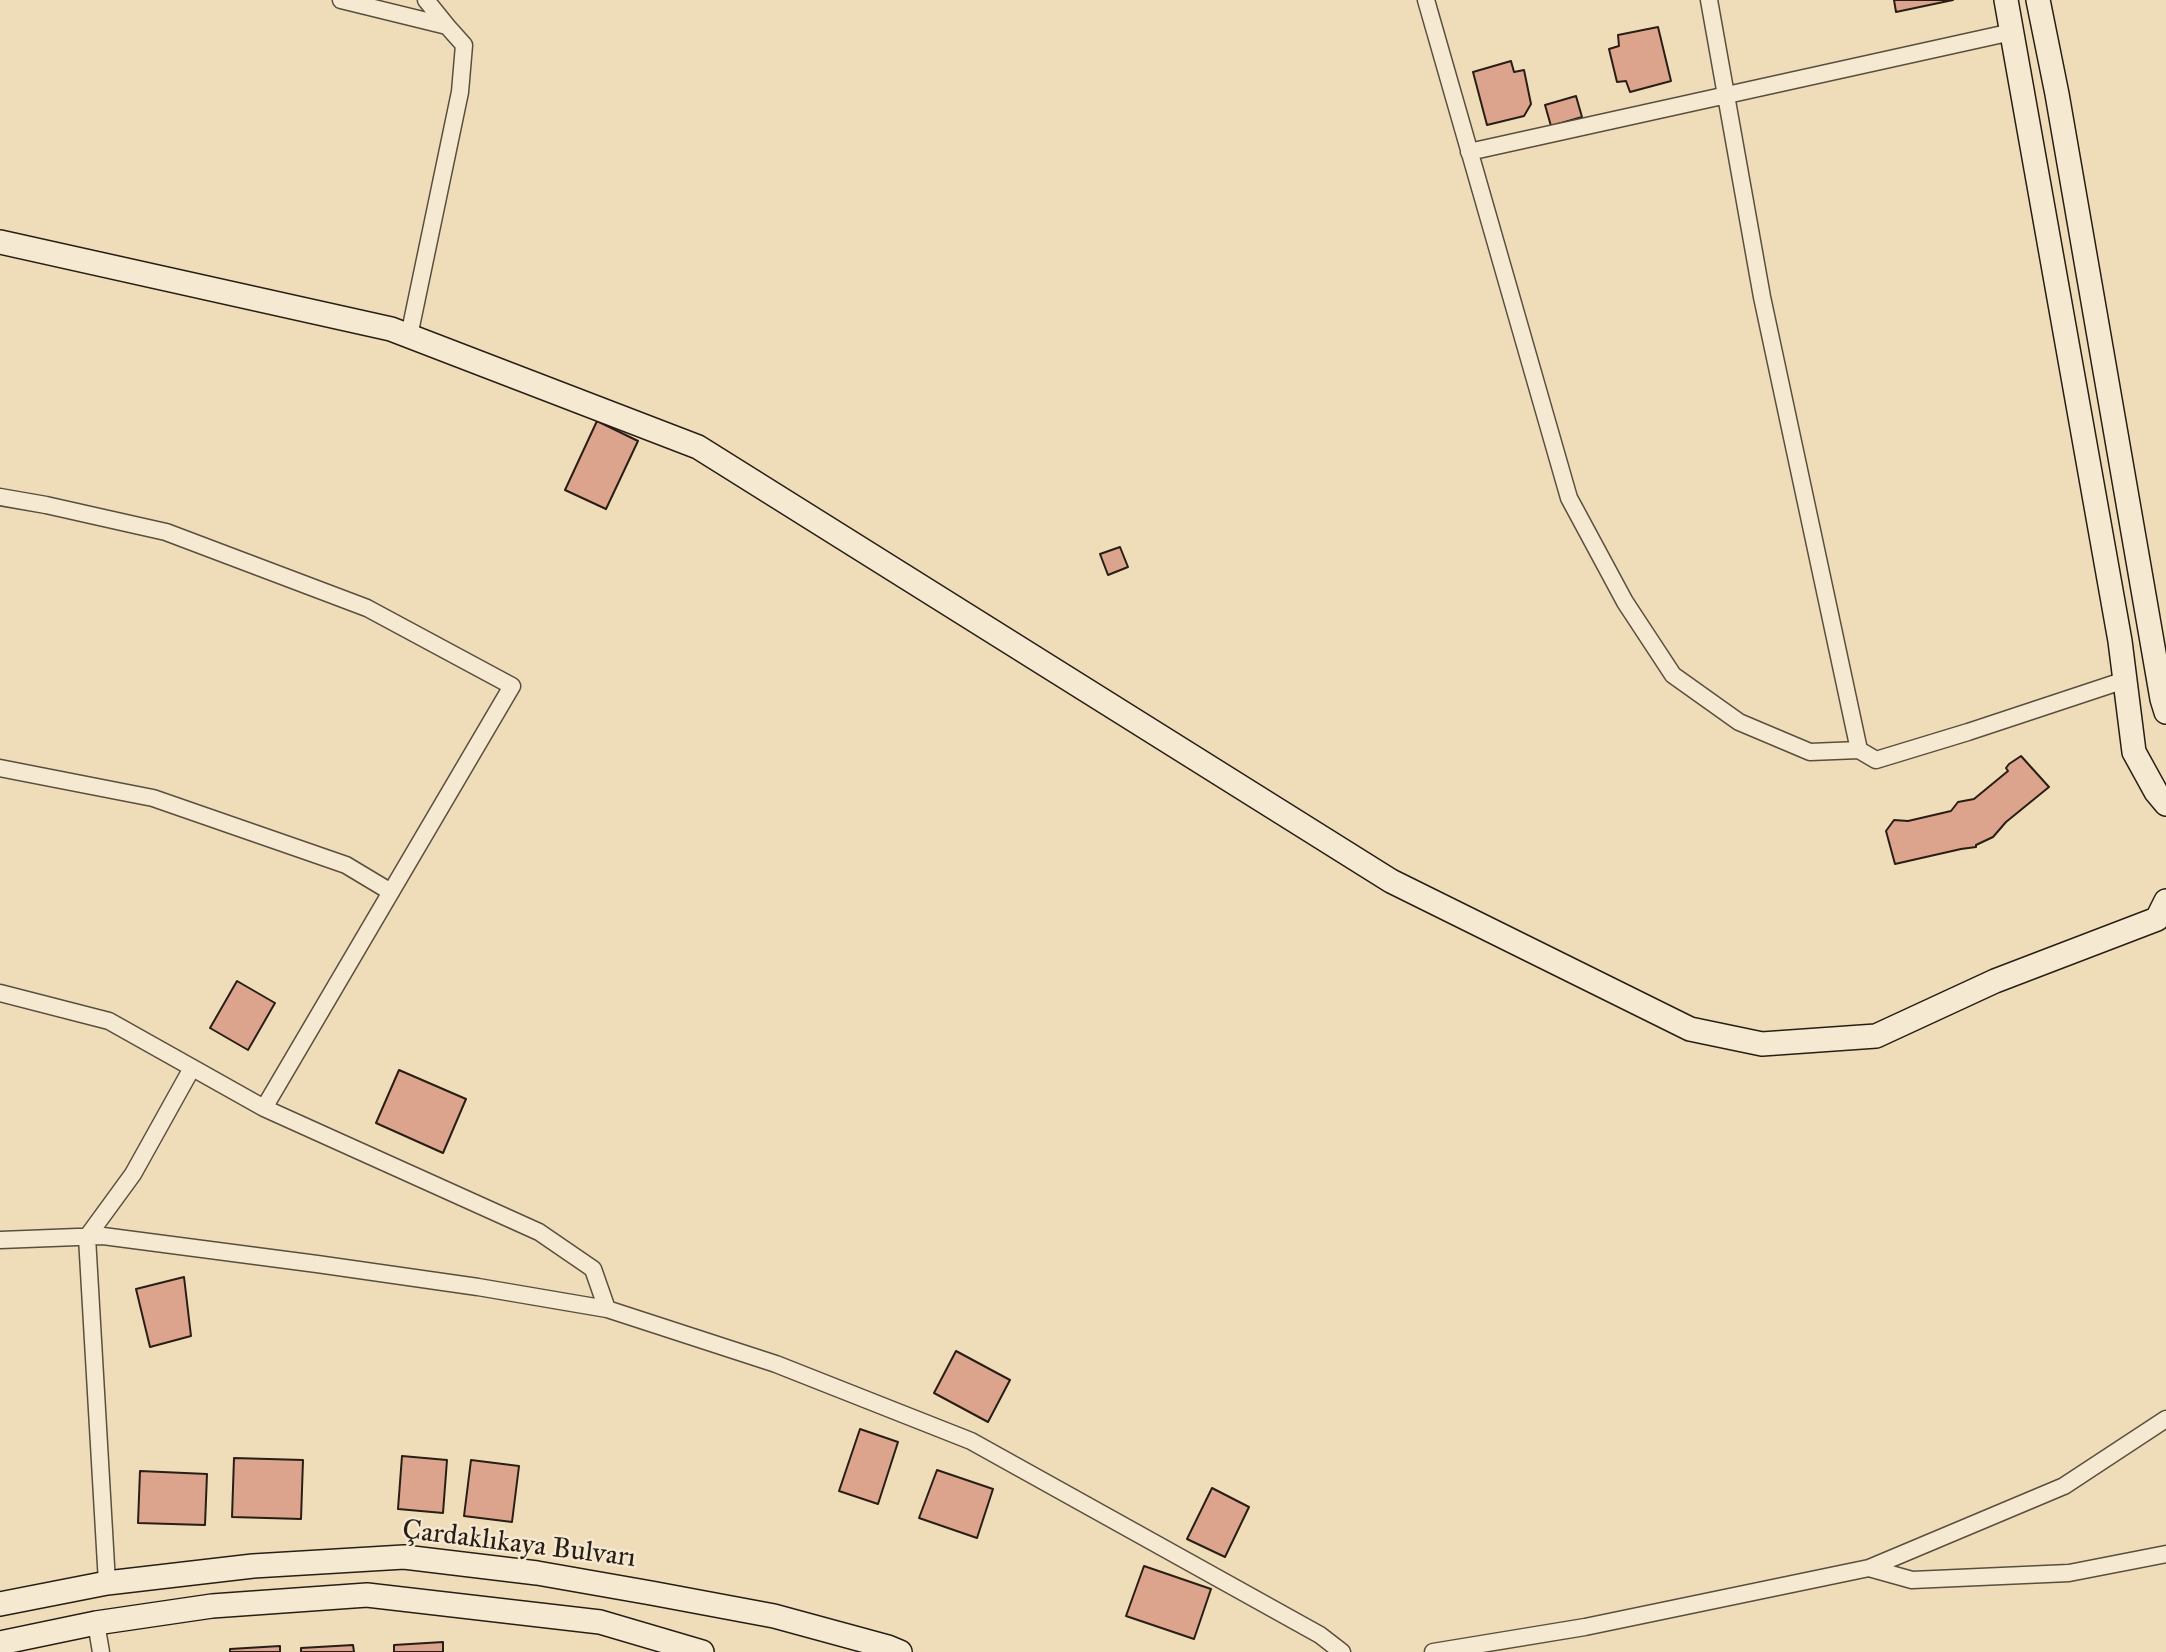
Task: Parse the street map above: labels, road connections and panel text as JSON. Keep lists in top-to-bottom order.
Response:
{
  "streets": {
    "main road": ["Çardaklıkaya Bulvarı"]
  }
}
